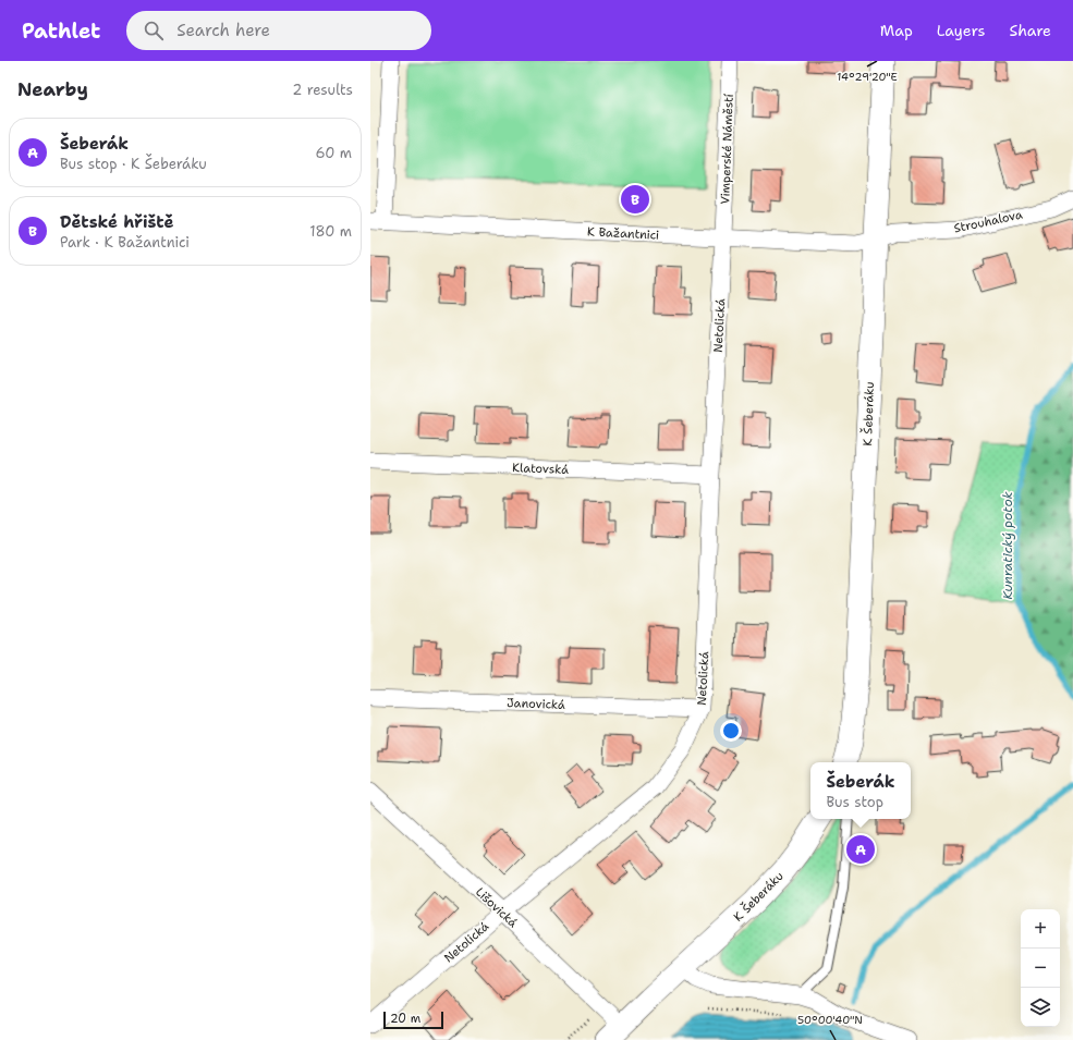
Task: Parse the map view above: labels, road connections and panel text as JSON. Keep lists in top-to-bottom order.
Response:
{
  "streets": {
    "street": [
      "Vimperské Náměstí",
      "Strouhalova",
      "K Bažantnici",
      "Netolická",
      "K Šeberáku",
      "Klatovská",
      "Janovická",
      "Lišovická"
    ]
  },
  "crossings": [
    ["Vimperské Náměstí", "K Bažantnici"],
    ["Vimperské Náměstí", "Netolická"],
    ["Strouhalova", "K Bažantnici"],
    ["Strouhalova", "K Šeberáku"],
    ["K Bažantnici", "Netolická"],
    ["K Bažantnici", "K Šeberáku"],
    ["Netolická", "Klatovská"],
    ["Netolická", "Janovická"],
    ["Netolická", "Lišovická"],
    ["K Šeberáku", "Lišovická"]
  ],
  "water": ["Kunratický potok"],
  "scale_bar": "20 m",
  "page": {
    "header": "Pathlet",
    "search": "Search here",
    "nav": ["Map", "Layers", "Share"],
    "heading": ["Nearby", "2 results"],
    "list": [
      {
        "mark": "A",
        "name": "Šeberák",
        "note": "Bus stop · K Šeberáku",
        "value": "60 m"
      },
      {
        "mark": "B",
        "name": "Dětské hřiště",
        "note": "Park · K Bažantnici",
        "value": "180 m"
      }
    ],
    "pins": ["B", "A"],
    "popup": ["Šeberák", "Bus stop"],
    "map_buttons": ["+", "−"],
    "scale": "20 m"
  },
  "coordinates": ["14°29'20\"E", "50°00'40\"N"]
}
